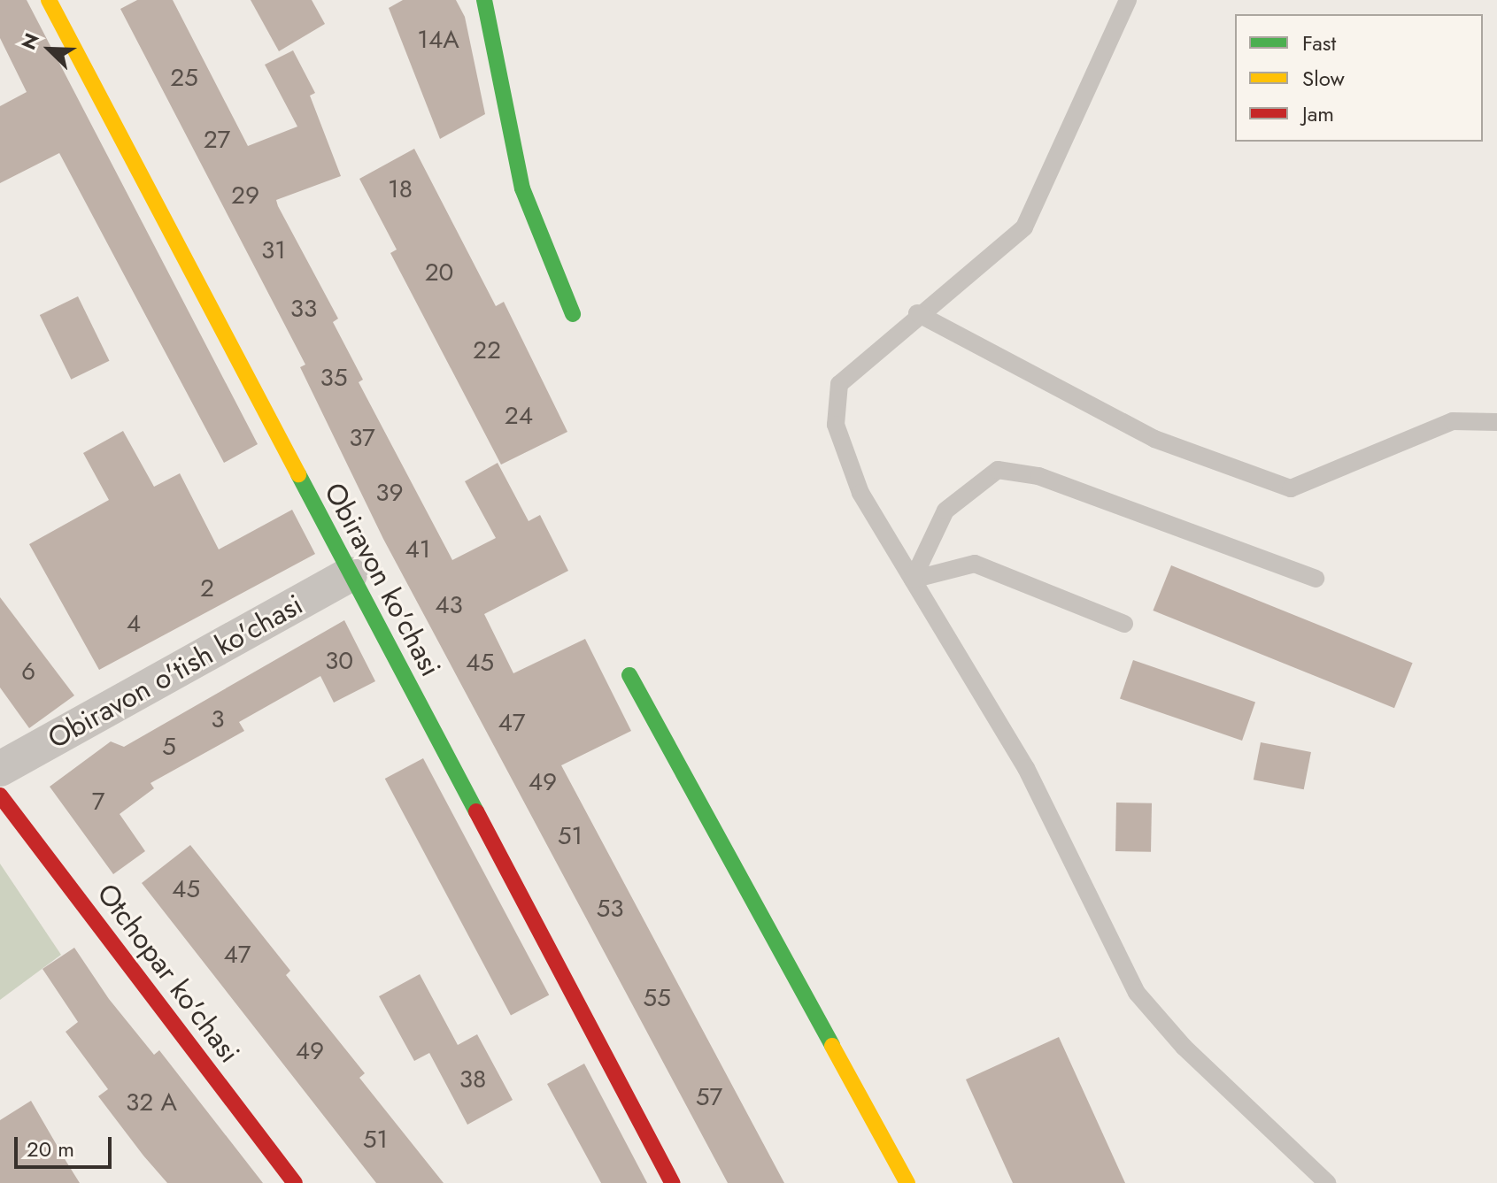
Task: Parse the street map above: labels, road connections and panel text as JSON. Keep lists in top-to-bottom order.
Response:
{
  "streets": {
    "street": ["Obiravon ko'chasi", "Obiravon o'tish ko'chasi", "Otchopar ko'chasi"]
  },
  "crossings": [
    ["Obiravon ko'chasi", "Obiravon o'tish ko'chasi"]
  ],
  "house_numbers": [
    "14A",
    "25",
    "27",
    "18",
    "29",
    "31",
    "20",
    "33",
    "22",
    "35",
    "24",
    "37",
    "39",
    "41",
    "2",
    "43",
    "4",
    "30",
    "45",
    "6",
    "3",
    "47",
    "5",
    "49",
    "7",
    "51",
    "45",
    "53",
    "47",
    "55",
    "49",
    "38",
    "57",
    "32 A",
    "51"
  ],
  "legend": ["Fast", "Slow", "Jam"],
  "scale_bar": "20 m",
  "north": "top left"
}
